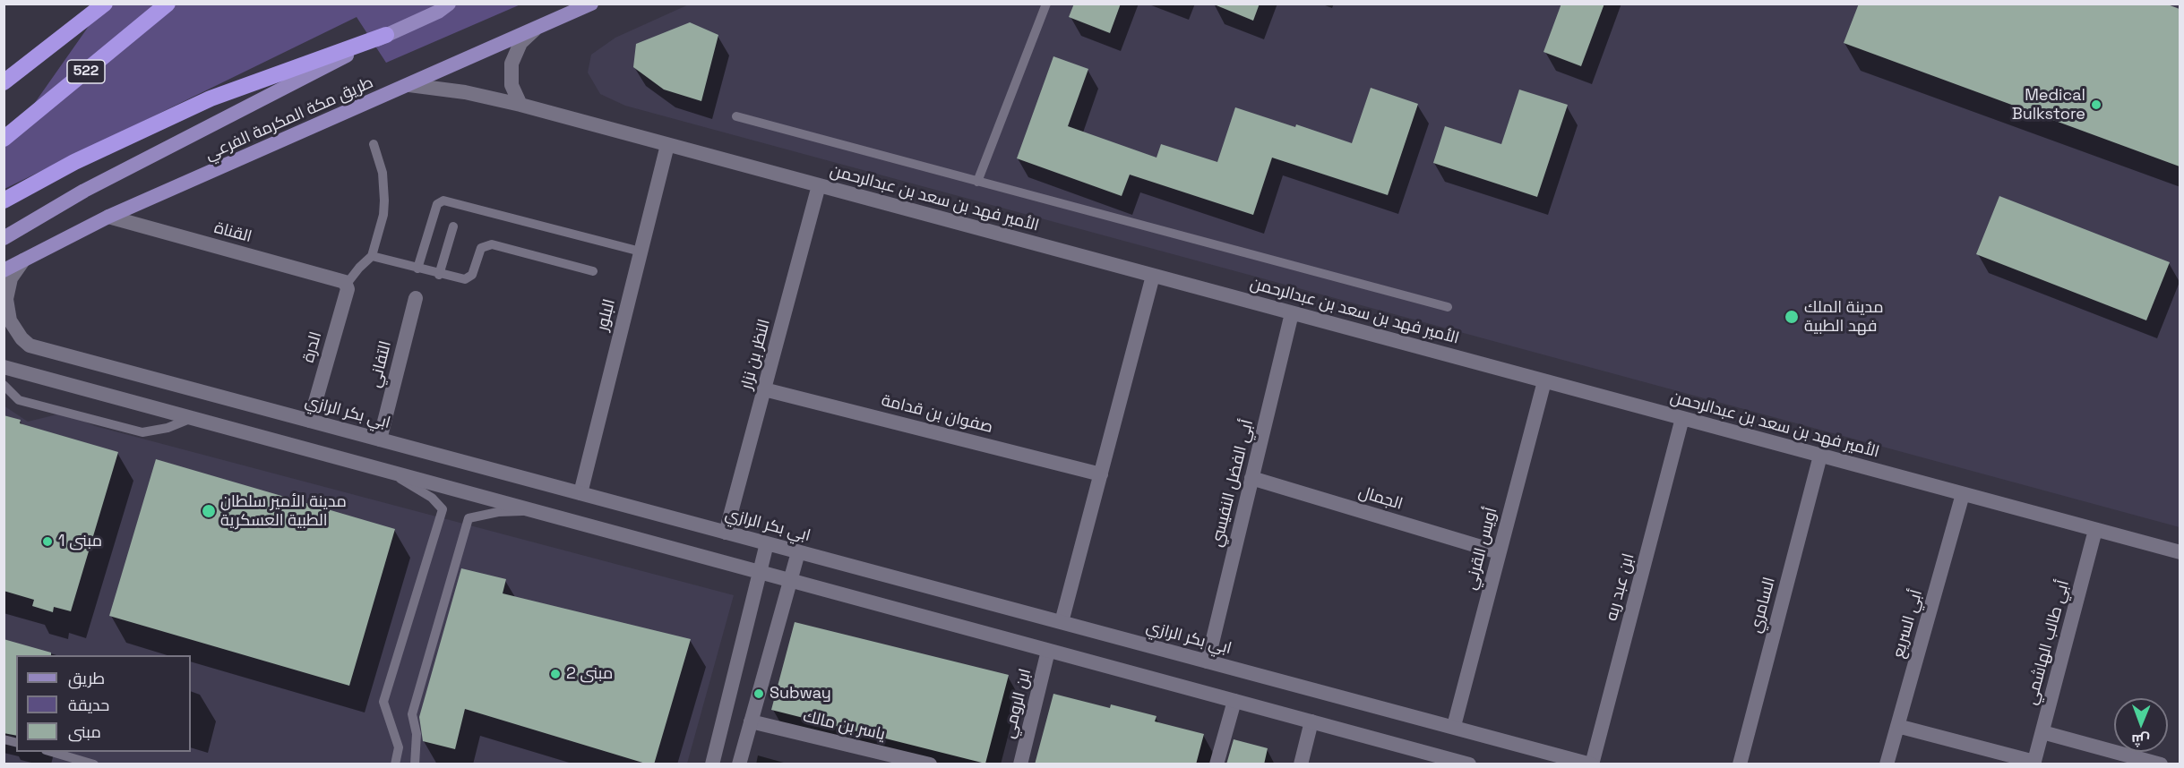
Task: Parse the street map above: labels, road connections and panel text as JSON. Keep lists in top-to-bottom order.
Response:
{
  "streets": {
    "highway": ["522"],
    "main road": ["طريق مكة المكرمة الفرعي"],
    "street": [
      "الأمير فهد بن سعد بن عبدالرحمن",
      "القناة",
      "البلور",
      "الدرة",
      "النظر بن نزار",
      "التفاني",
      "ابي بكر الرازي",
      "صفوان بن قدامة",
      "أبي الفضل النفيسي",
      "الجمال",
      "أويس القرني",
      "ابن عبد ربه",
      "السامري",
      "أبي السريع",
      "أبي طالب الهاشمي",
      "ابن الرومي",
      "ياسر بن مالك"
    ]
  },
  "crossings": [
    ["طريق مكة المكرمة الفرعي", "الأمير فهد بن سعد بن عبدالرحمن"],
    ["طريق مكة المكرمة الفرعي", "القناة"],
    ["طريق مكة المكرمة الفرعي", "ابي بكر الرازي"],
    ["الأمير فهد بن سعد بن عبدالرحمن", "البلور"],
    ["الأمير فهد بن سعد بن عبدالرحمن", "النظر بن نزار"],
    ["الأمير فهد بن سعد بن عبدالرحمن", "أبي الفضل النفيسي"],
    ["الأمير فهد بن سعد بن عبدالرحمن", "أويس القرني"],
    ["الأمير فهد بن سعد بن عبدالرحمن", "ابن عبد ربه"],
    ["الأمير فهد بن سعد بن عبدالرحمن", "السامري"],
    ["الأمير فهد بن سعد بن عبدالرحمن", "أبي السريع"],
    ["الأمير فهد بن سعد بن عبدالرحمن", "أبي طالب الهاشمي"],
    ["القناة", "الدرة"],
    ["البلور", "ابي بكر الرازي"],
    ["الدرة", "ابي بكر الرازي"],
    ["النظر بن نزار", "ابي بكر الرازي"],
    ["النظر بن نزار", "صفوان بن قدامة"],
    ["التفاني", "ابي بكر الرازي"],
    ["ابي بكر الرازي", "أبي الفضل النفيسي"],
    ["ابي بكر الرازي", "أويس القرني"],
    ["ابي بكر الرازي", "ابن عبد ربه"],
    ["أبي الفضل النفيسي", "الجمال"],
    ["الجمال", "أويس القرني"]
  ],
  "places": [
    "Medical Bulkstore",
    "مدينة الملك فهد الطبية",
    "مدينة الأمير سلطان الطبية العسكرية",
    "مبنى 1",
    "مبنى 2",
    "Subway"
  ],
  "legend": ["طريق", "حديقة", "مبنى"],
  "north": "bottom"
}
